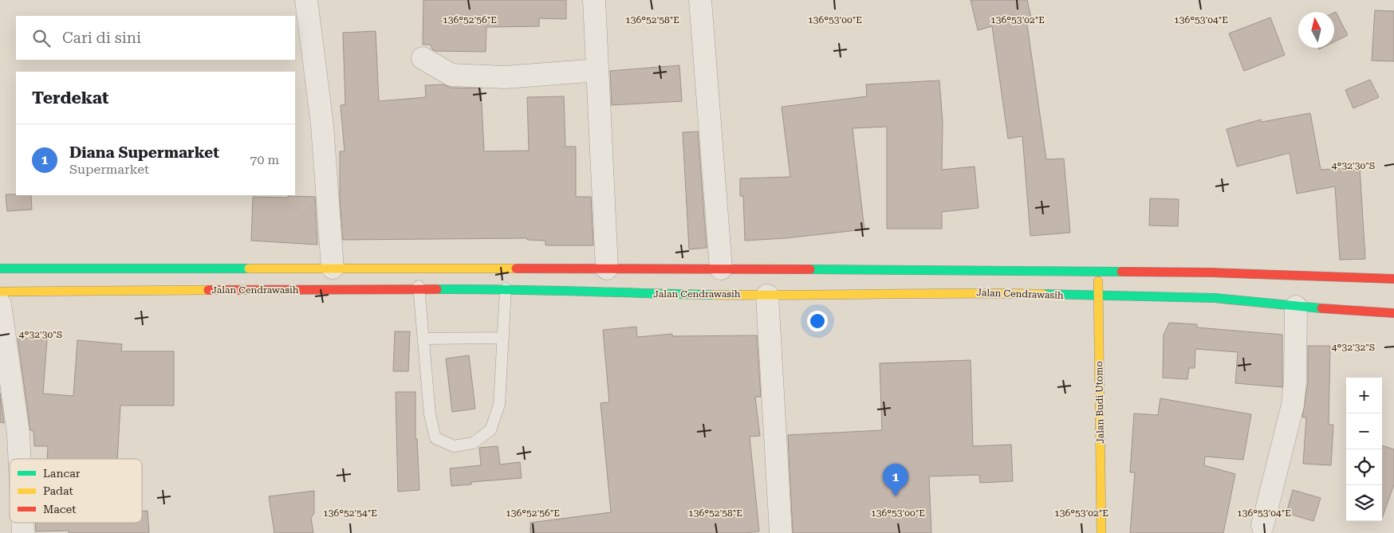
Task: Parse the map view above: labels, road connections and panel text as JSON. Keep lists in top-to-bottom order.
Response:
{
  "streets": {
    "main road": ["Jalan Cendrawasih", "Jalan Budi Utomo"]
  },
  "crossings": [
    ["Jalan Cendrawasih", "Jalan Budi Utomo"]
  ],
  "legend": ["Lancar", "Padat", "Macet"],
  "north": "top",
  "page": {
    "search": "Cari di sini",
    "heading": "Terdekat",
    "list": [
      {
        "mark": "1",
        "name": "Diana Supermarket",
        "note": "Supermarket",
        "value": "70 m"
      }
    ],
    "map_buttons": ["+", "−"],
    "pins": "1"
  },
  "coordinates": [
    "136°52'56\"E",
    "136°52'58\"E",
    "136°53'00\"E",
    "136°53'02\"E",
    "136°53'04\"E",
    "4°32'30\"S",
    "4°32'32\"S",
    "136°52'54\"E"
  ]
}
